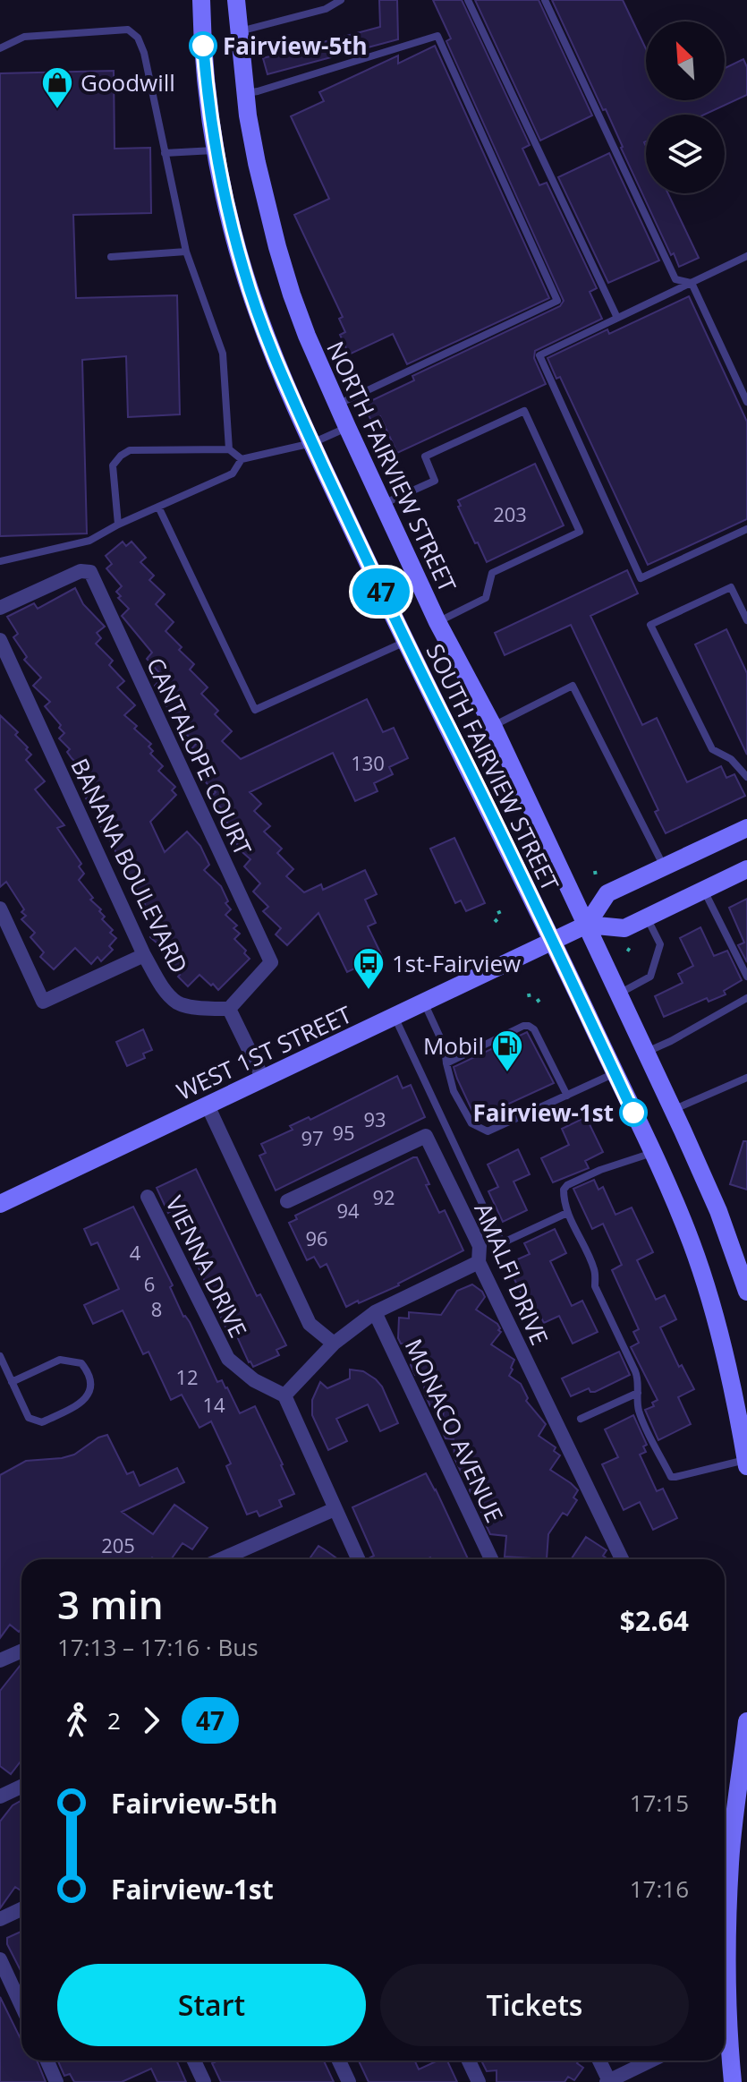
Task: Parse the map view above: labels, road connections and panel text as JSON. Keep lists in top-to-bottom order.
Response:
{
  "streets": {
    "main road": ["NORTH FAIRVIEW STREET", "SOUTH FAIRVIEW STREET", "WEST 1ST STREET"],
    "street": [
      "CANTALOPE COURT",
      "BANANA BOULEVARD",
      "VIENNA DRIVE",
      "AMALFI DRIVE",
      "MONACO AVENUE"
    ]
  },
  "crossings": [
    ["NORTH FAIRVIEW STREET", "WEST 1ST STREET"],
    ["CANTALOPE COURT", "BANANA BOULEVARD"],
    ["SOUTH FAIRVIEW STREET", "WEST 1ST STREET"]
  ],
  "places": {
    "other": ["Fairview-5th", "Fairview-1st"],
    "shop": ["Goodwill"],
    "bus stop": ["1st-Fairview"],
    "fuel station": ["Mobil"]
  },
  "lines": ["bus line 47"],
  "house_numbers": [
    "203",
    "130",
    "93",
    "95",
    "97",
    "92",
    "94",
    "96",
    "4",
    "6",
    "8",
    "12",
    "14",
    "205"
  ],
  "north": "top left",
  "page": {
    "on_map": "47",
    "heading": ["3 min", "17:13 – 17:16 · Bus", "$2.64"],
    "legs": ["2", "47"],
    "list": [
      {
        "name": "Fairview-5th",
        "value": "17:15"
      },
      {
        "name": "Fairview-1st",
        "value": "17:16"
      }
    ],
    "buttons": ["Start", "Tickets"]
  }
}
